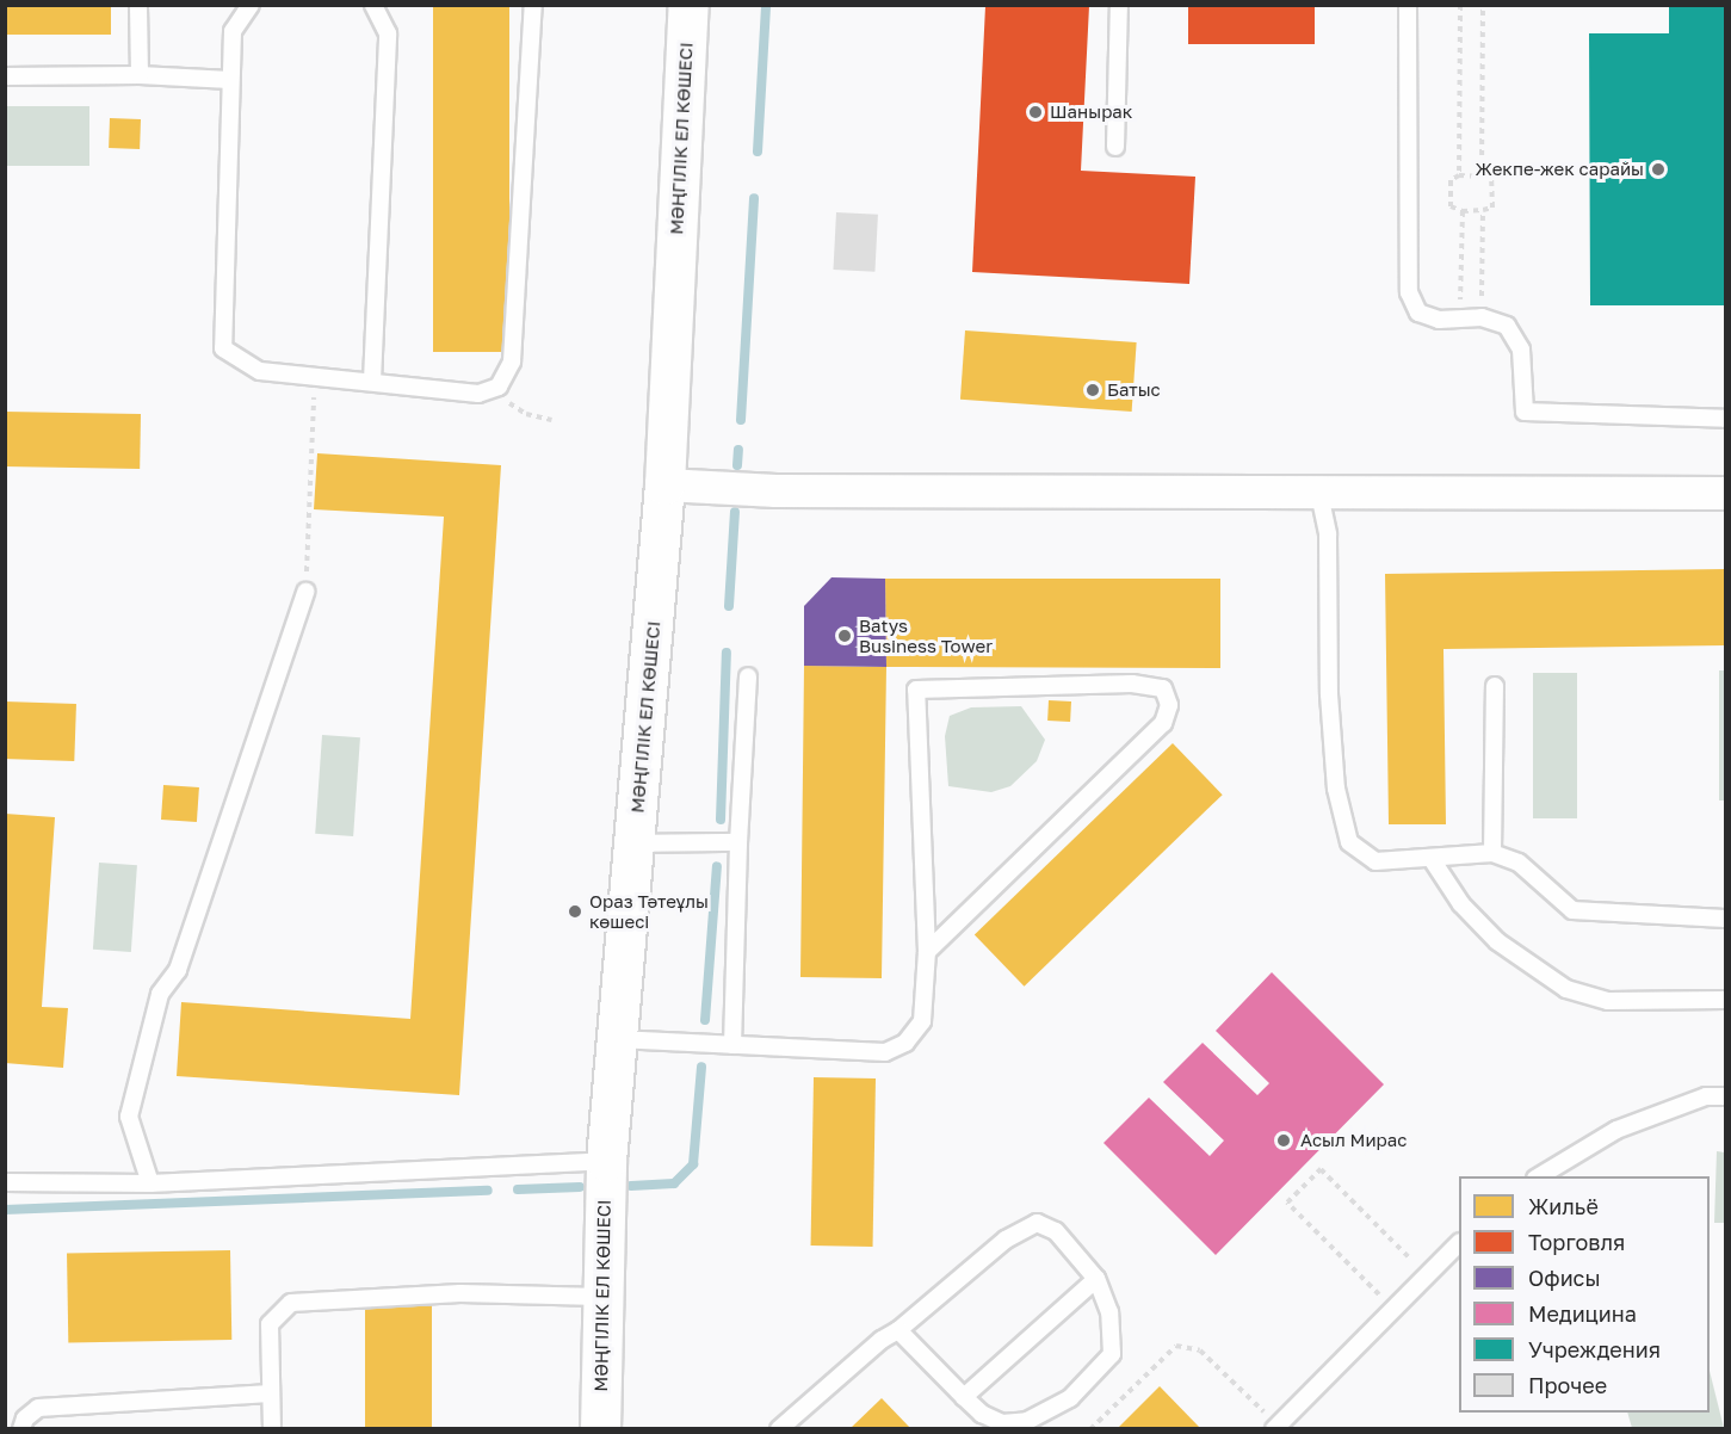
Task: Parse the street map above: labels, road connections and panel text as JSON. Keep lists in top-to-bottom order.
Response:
{
  "streets": {
    "street": ["МӘҢГІЛІК ЕЛ КӨШЕСІ"]
  },
  "places": [
    "Шанырак",
    "Жекпе-жек сарайы",
    "Батыс",
    "Batys Business Tower",
    "Ораз Тәтеұлы көшесі",
    "Асыл Мирас"
  ],
  "legend": [
    "Жильё",
    "Торговля",
    "Офисы",
    "Медицина",
    "Учреждения",
    "Прочее"
  ]
}
